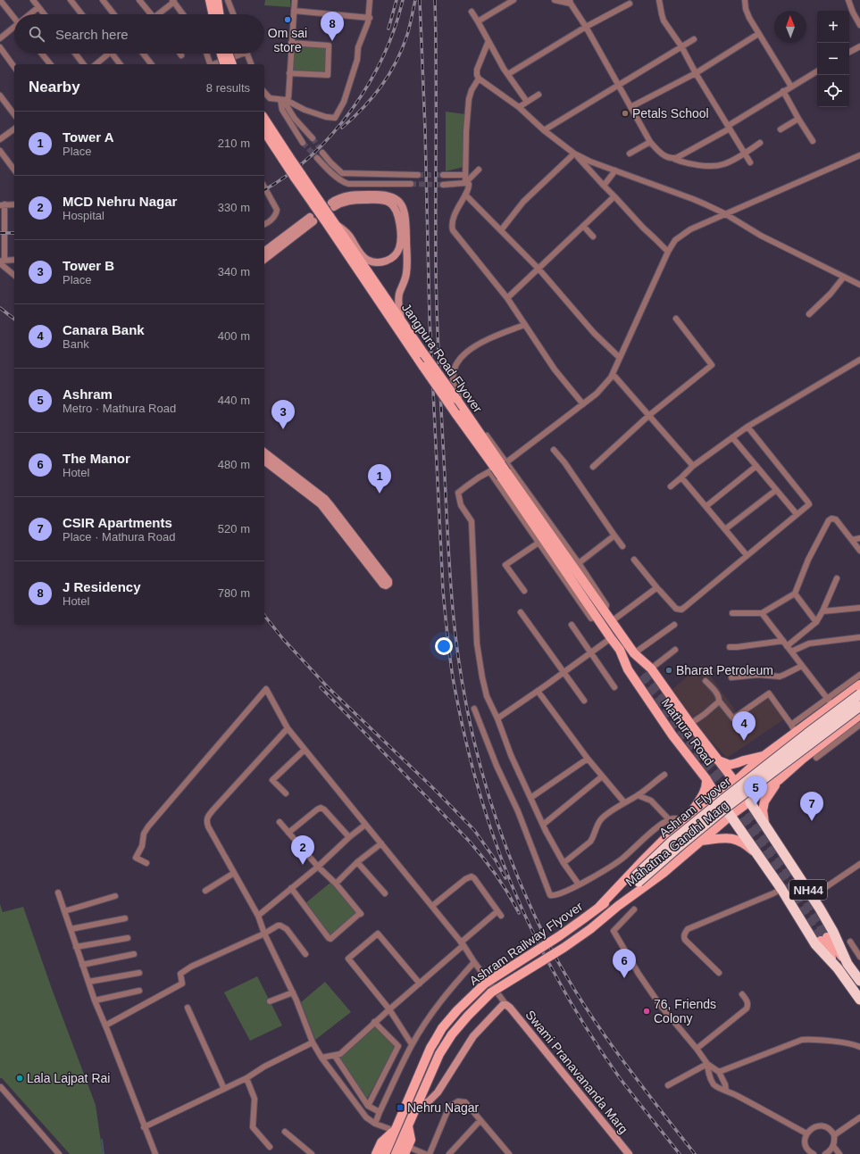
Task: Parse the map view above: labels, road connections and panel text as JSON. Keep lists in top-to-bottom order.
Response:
{
  "streets": {
    "highway": ["Mathura Road", "Ashram Flyover", "NH44"],
    "main road": [
      "Jangpura Road Flyover",
      "Mahatma Gandhi Marg",
      "Ashram Railway Flyover",
      "Swami Pranavananda Marg"
    ]
  },
  "crossings": [
    ["Jangpura Road Flyover", "Mathura Road"],
    ["Mathura Road", "Mahatma Gandhi Marg"],
    ["Ashram Flyover", "Mahatma Gandhi Marg"],
    ["Mahatma Gandhi Marg", "Ashram Railway Flyover"]
  ],
  "places": {
    "other": [
      "Om sai store",
      "Petals School",
      "Bharat Petroleum",
      "76, Friends Colony",
      "Lala Lajpat Rai"
    ],
    "transit": ["Nehru Nagar"]
  },
  "north": "top",
  "page": {
    "map_buttons": ["+", "−"],
    "pins": [
      "8",
      "3",
      "1",
      "4",
      "5",
      "7",
      "2",
      "6"
    ],
    "search": "Search here",
    "heading": ["Nearby", "8 results"],
    "list": [
      {
        "mark": "1",
        "name": "Tower A",
        "note": "Place",
        "value": "210 m"
      },
      {
        "mark": "2",
        "name": "MCD Nehru Nagar",
        "note": "Hospital",
        "value": "330 m"
      },
      {
        "mark": "3",
        "name": "Tower B",
        "note": "Place",
        "value": "340 m"
      },
      {
        "mark": "4",
        "name": "Canara Bank",
        "note": "Bank",
        "value": "400 m"
      },
      {
        "mark": "5",
        "name": "Ashram",
        "note": "Metro · Mathura Road",
        "value": "440 m"
      },
      {
        "mark": "6",
        "name": "The Manor",
        "note": "Hotel",
        "value": "480 m"
      },
      {
        "mark": "7",
        "name": "CSIR Apartments",
        "note": "Place · Mathura Road",
        "value": "520 m"
      },
      {
        "mark": "8",
        "name": "J Residency",
        "note": "Hotel",
        "value": "780 m"
      }
    ]
  }
}
